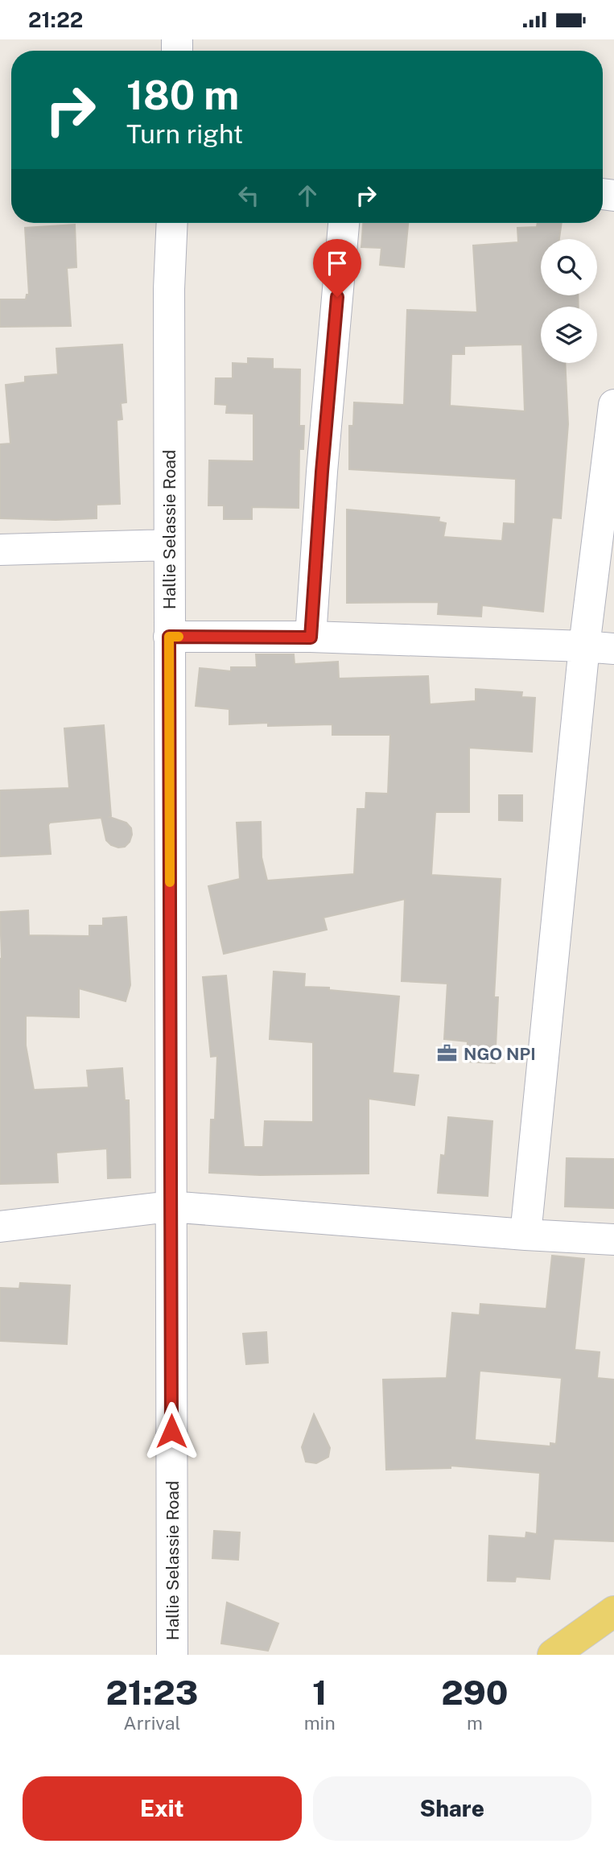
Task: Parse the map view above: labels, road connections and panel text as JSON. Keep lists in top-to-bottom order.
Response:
{
  "streets": {
    "street": ["Hallie Selassie Road"]
  },
  "places": {
    "office": ["NGO NPI"]
  },
  "page": {
    "status": "21:22",
    "turn": ["180 m", "Turn right"],
    "eta": [
      "21:23",
      "Arrival",
      "1",
      "min",
      "290",
      "m"
    ],
    "buttons": ["Exit", "Share"]
  }
}
